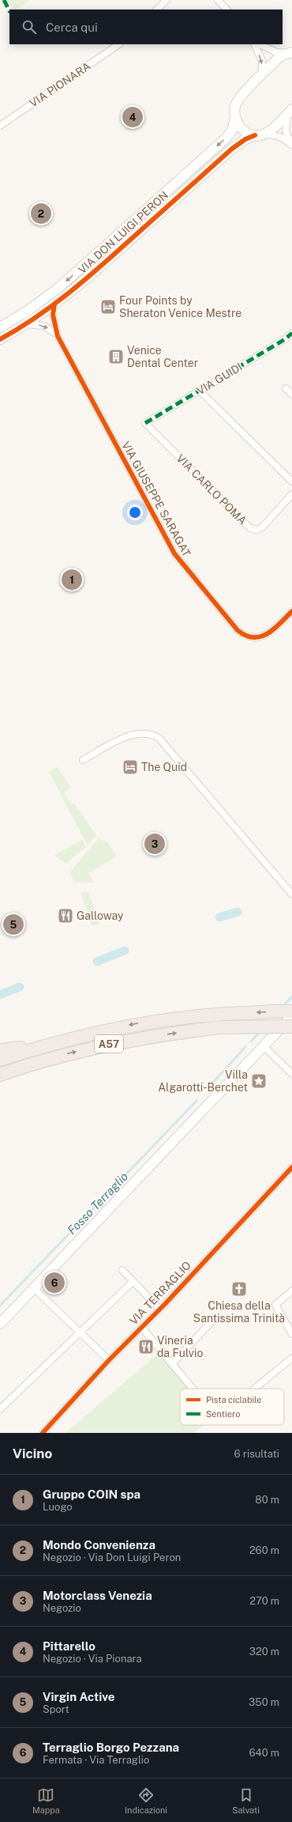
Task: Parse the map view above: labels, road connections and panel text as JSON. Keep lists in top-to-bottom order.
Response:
{
  "streets": {
    "highway": ["A57"],
    "street": [
      "VIA PIONARA",
      "VIA DON LUIGI PERON",
      "VIA GUIDI",
      "VIA CARLO POMA",
      "VIA GIUSEPPE SARAGAT",
      "VIA TERRAGLIO"
    ]
  },
  "crossings": [
    ["VIA DON LUIGI PERON", "VIA GIUSEPPE SARAGAT"],
    ["VIA GUIDI", "VIA CARLO POMA"]
  ],
  "water": ["Fosso Terraglio"],
  "places": {
    "hotel": ["Four Points by Sheraton Venice Mestre", "The Quid"],
    "building": ["Venice Dental Center"],
    "restaurant": ["Galloway", "Vineria da Fulvio"],
    "place": ["Villa Algarotti-Berchet"],
    "church": ["Chiesa della Santissima Trinità"]
  },
  "legend": ["Pista ciclabile", "Sentiero"],
  "page": {
    "search": "Cerca qui",
    "pins": [
      "4",
      "2",
      "1",
      "3",
      "5",
      "6"
    ],
    "heading": ["Vicino", "6 risultati"],
    "list": [
      {
        "mark": "1",
        "name": "Gruppo COIN spa",
        "note": "Luogo",
        "value": "80 m"
      },
      {
        "mark": "2",
        "name": "Mondo Convenienza",
        "note": "Negozio · Via Don Luigi Peron",
        "value": "260 m"
      },
      {
        "mark": "3",
        "name": "Motorclass Venezia",
        "note": "Negozio",
        "value": "270 m"
      },
      {
        "mark": "4",
        "name": "Pittarello",
        "note": "Negozio · Via Pionara",
        "value": "320 m"
      },
      {
        "mark": "5",
        "name": "Virgin Active",
        "note": "Sport",
        "value": "350 m"
      },
      {
        "mark": "6",
        "name": "Terraglio Borgo Pezzana",
        "note": "Fermata · Via Terraglio",
        "value": "640 m"
      }
    ],
    "nav": ["Mappa", "Indicazioni", "Salvati"]
  }
}
